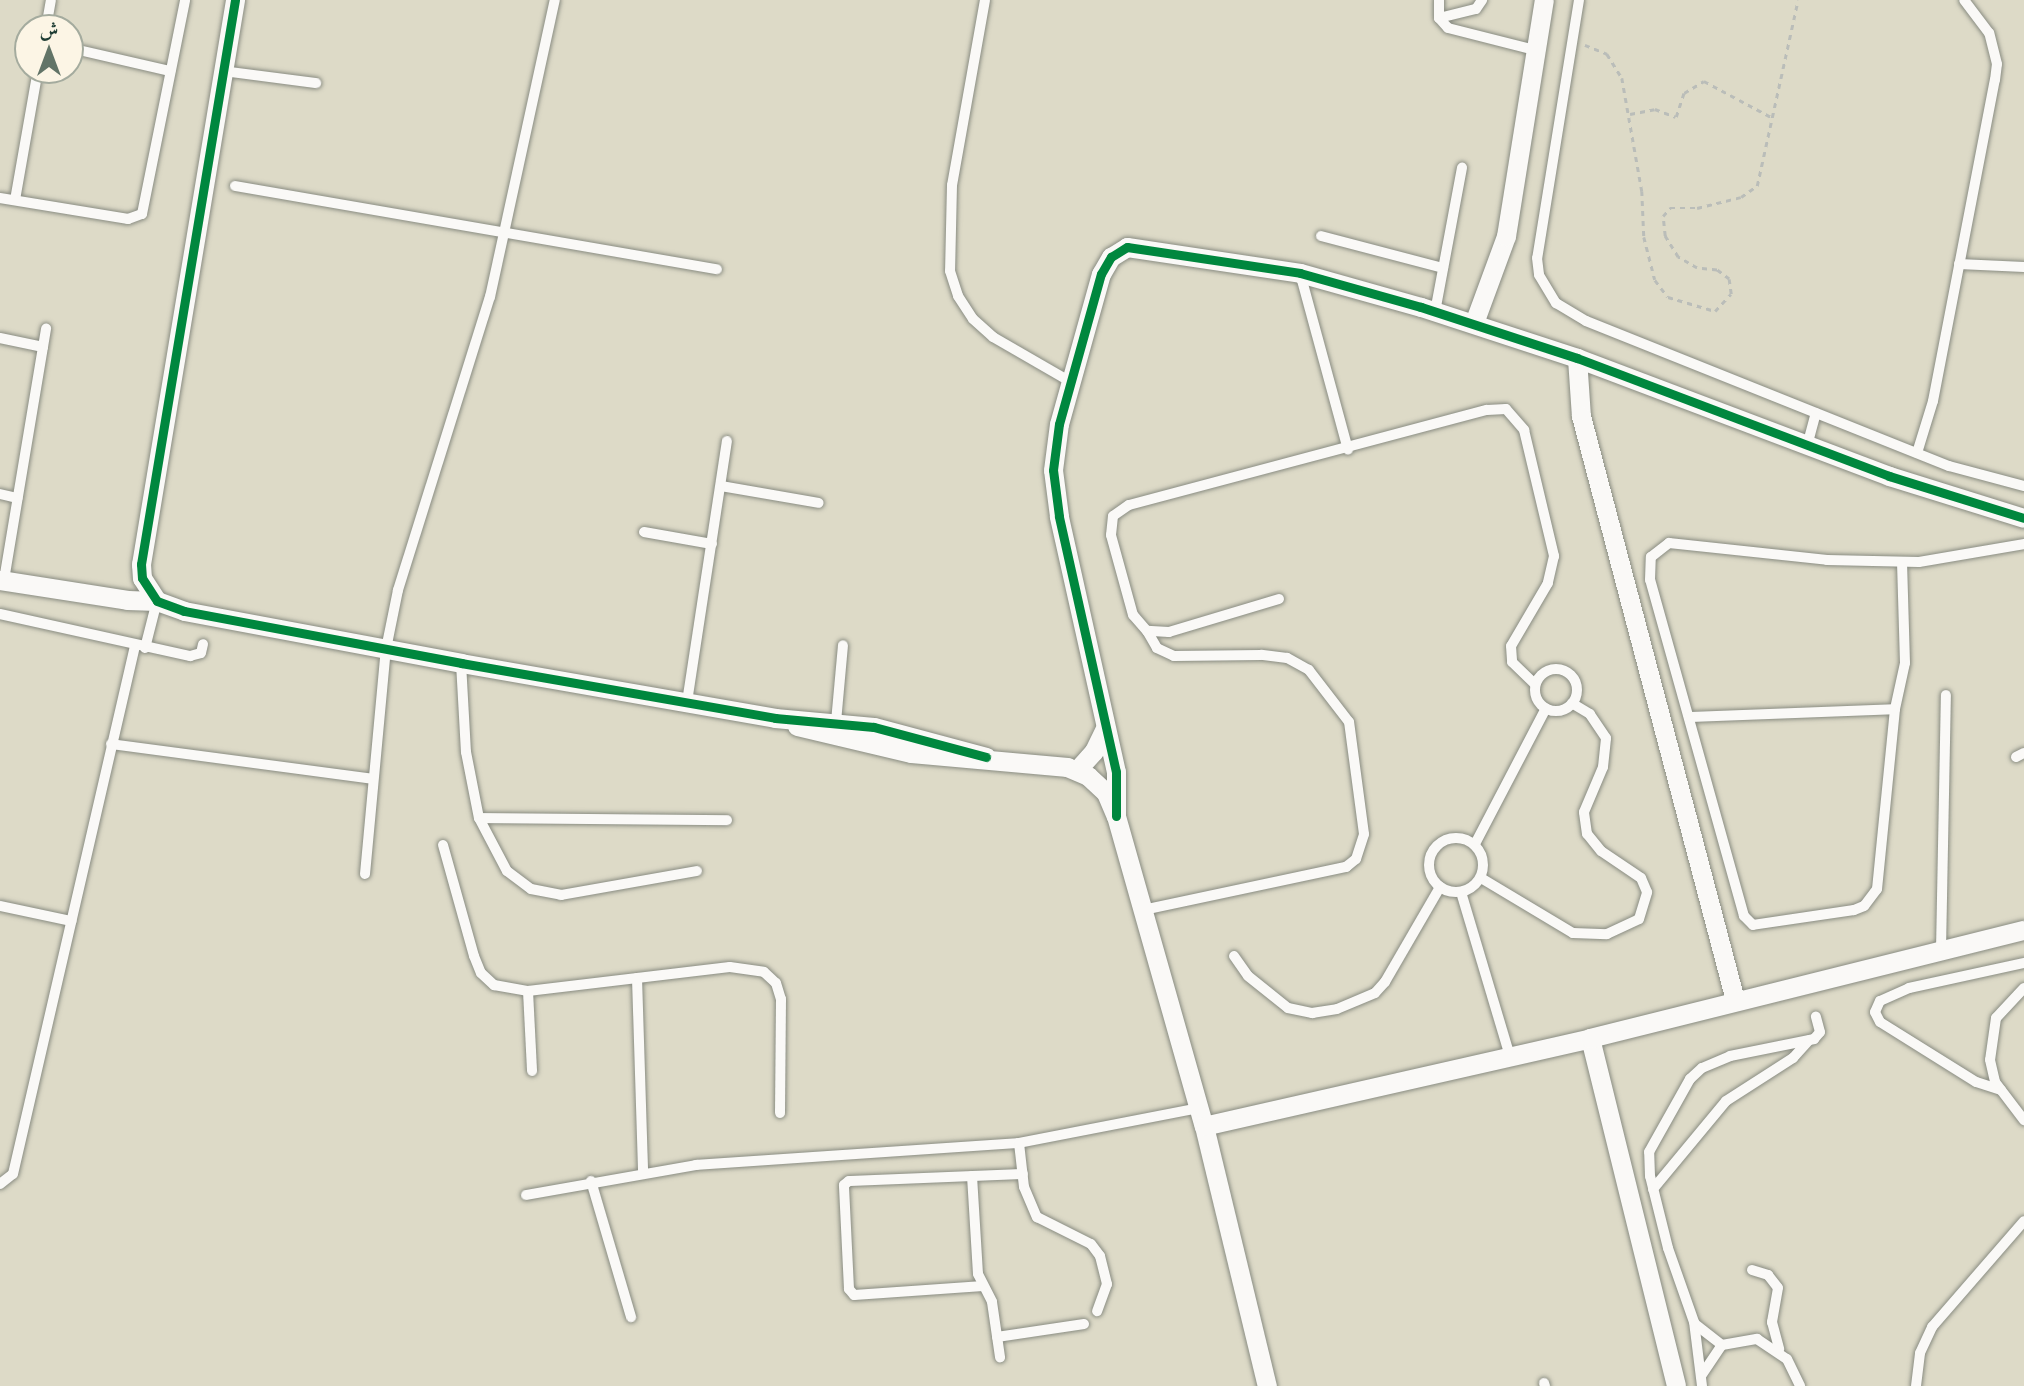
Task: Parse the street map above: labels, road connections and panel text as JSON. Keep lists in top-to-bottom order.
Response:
{
  "north": "top"
}
